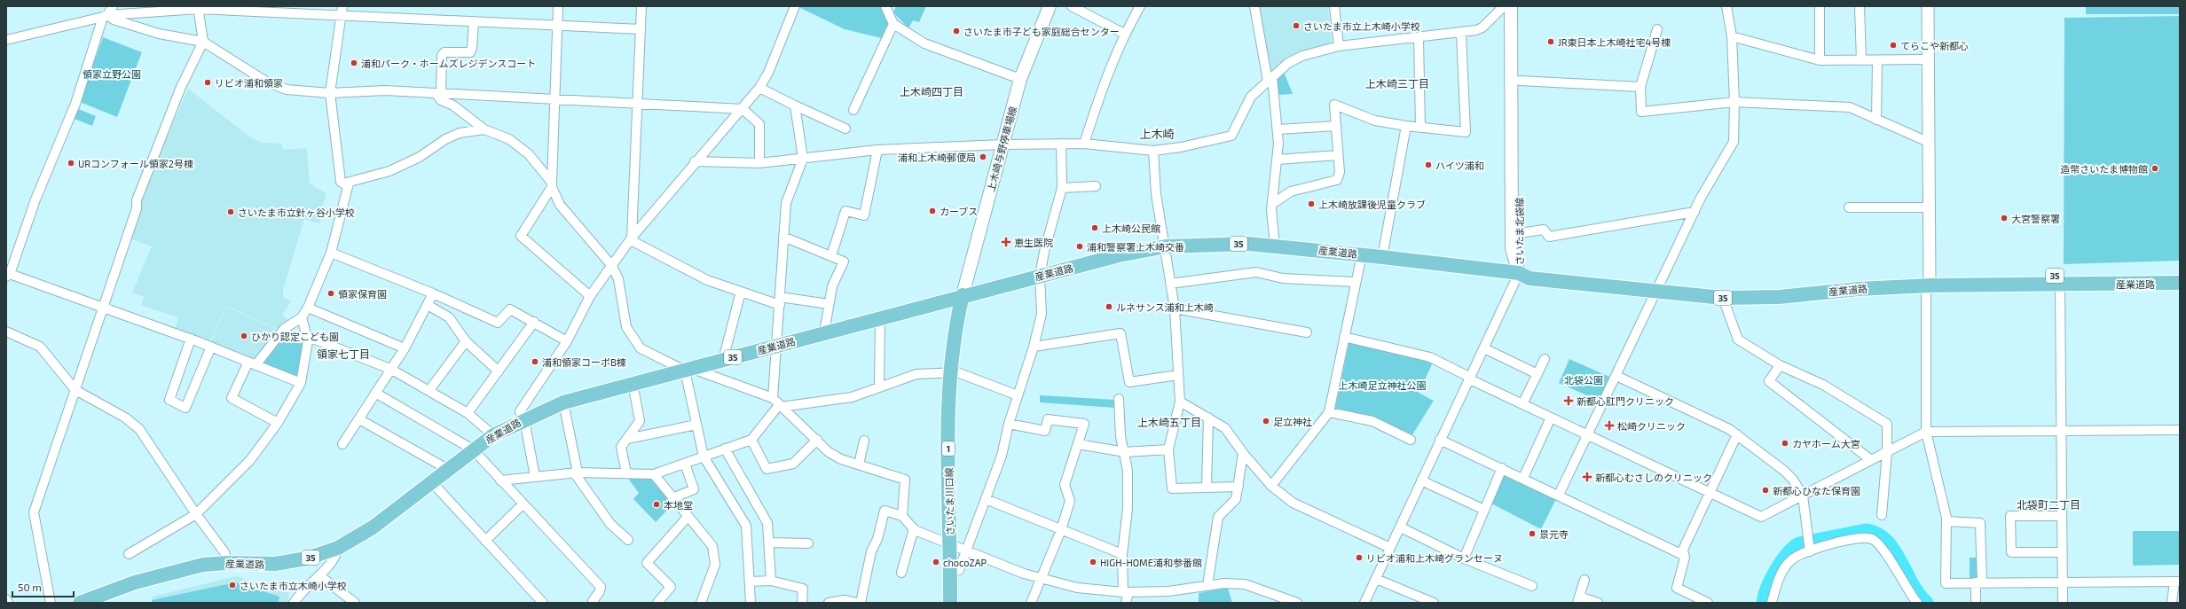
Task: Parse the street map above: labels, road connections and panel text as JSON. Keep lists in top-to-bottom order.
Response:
{
  "streets": {
    "main road": [
      "上木崎与野停車場線",
      "さいたま北袋線",
      "35",
      "産業道路",
      "1",
      "さいたま川口線"
    ]
  },
  "crossings": [
    ["上木崎与野停車場線", "産業道路"],
    ["上木崎与野停車場線", "さいたま川口線"],
    ["さいたま北袋線", "産業道路"],
    ["産業道路", "さいたま川口線"]
  ],
  "districts": [
    "上木崎三丁目",
    "上木崎四丁目",
    "上木崎",
    "領家七丁目",
    "上木崎五丁目",
    "北袋町二丁目"
  ],
  "parks": ["領家立野公園", "北袋公園", "上木崎足立神社公園"],
  "places": {
    "other": [
      "さいたま市立上木崎小学校",
      "さいたま市子ども家庭総合センター",
      "JR東日本上木崎社宅4号棟",
      "てらこや新都心",
      "浦和パーク・ホームズレジデンスコート",
      "リビオ浦和領家",
      "浦和上木崎郵便局",
      "URコンフォール領家2号棟",
      "ハイツ浦和",
      "造幣さいたま博物館",
      "上木崎放課後児童クラブ",
      "カーブス",
      "さいたま市立針ヶ谷小学校",
      "大宮警察署",
      "上木崎公民館",
      "浦和警察署上木崎交番",
      "領家保育園",
      "ルネサンス浦和上木崎",
      "ひかり認定こども園",
      "浦和領家コーポB棟",
      "足立神社",
      "カヤホーム大宮",
      "新都心ひなた保育園",
      "本地堂",
      "景元寺",
      "リビオ浦和上木崎グランセーヌ",
      "chocoZAP",
      "HIGH-HOME浦和参番館",
      "さいたま市立木崎小学校"
    ],
    "health": [
      "恵生医院",
      "新都心肛門クリニック",
      "松崎クリニック",
      "新都心むさしのクリニック"
    ]
  },
  "scale_bar": "50 m"
}
